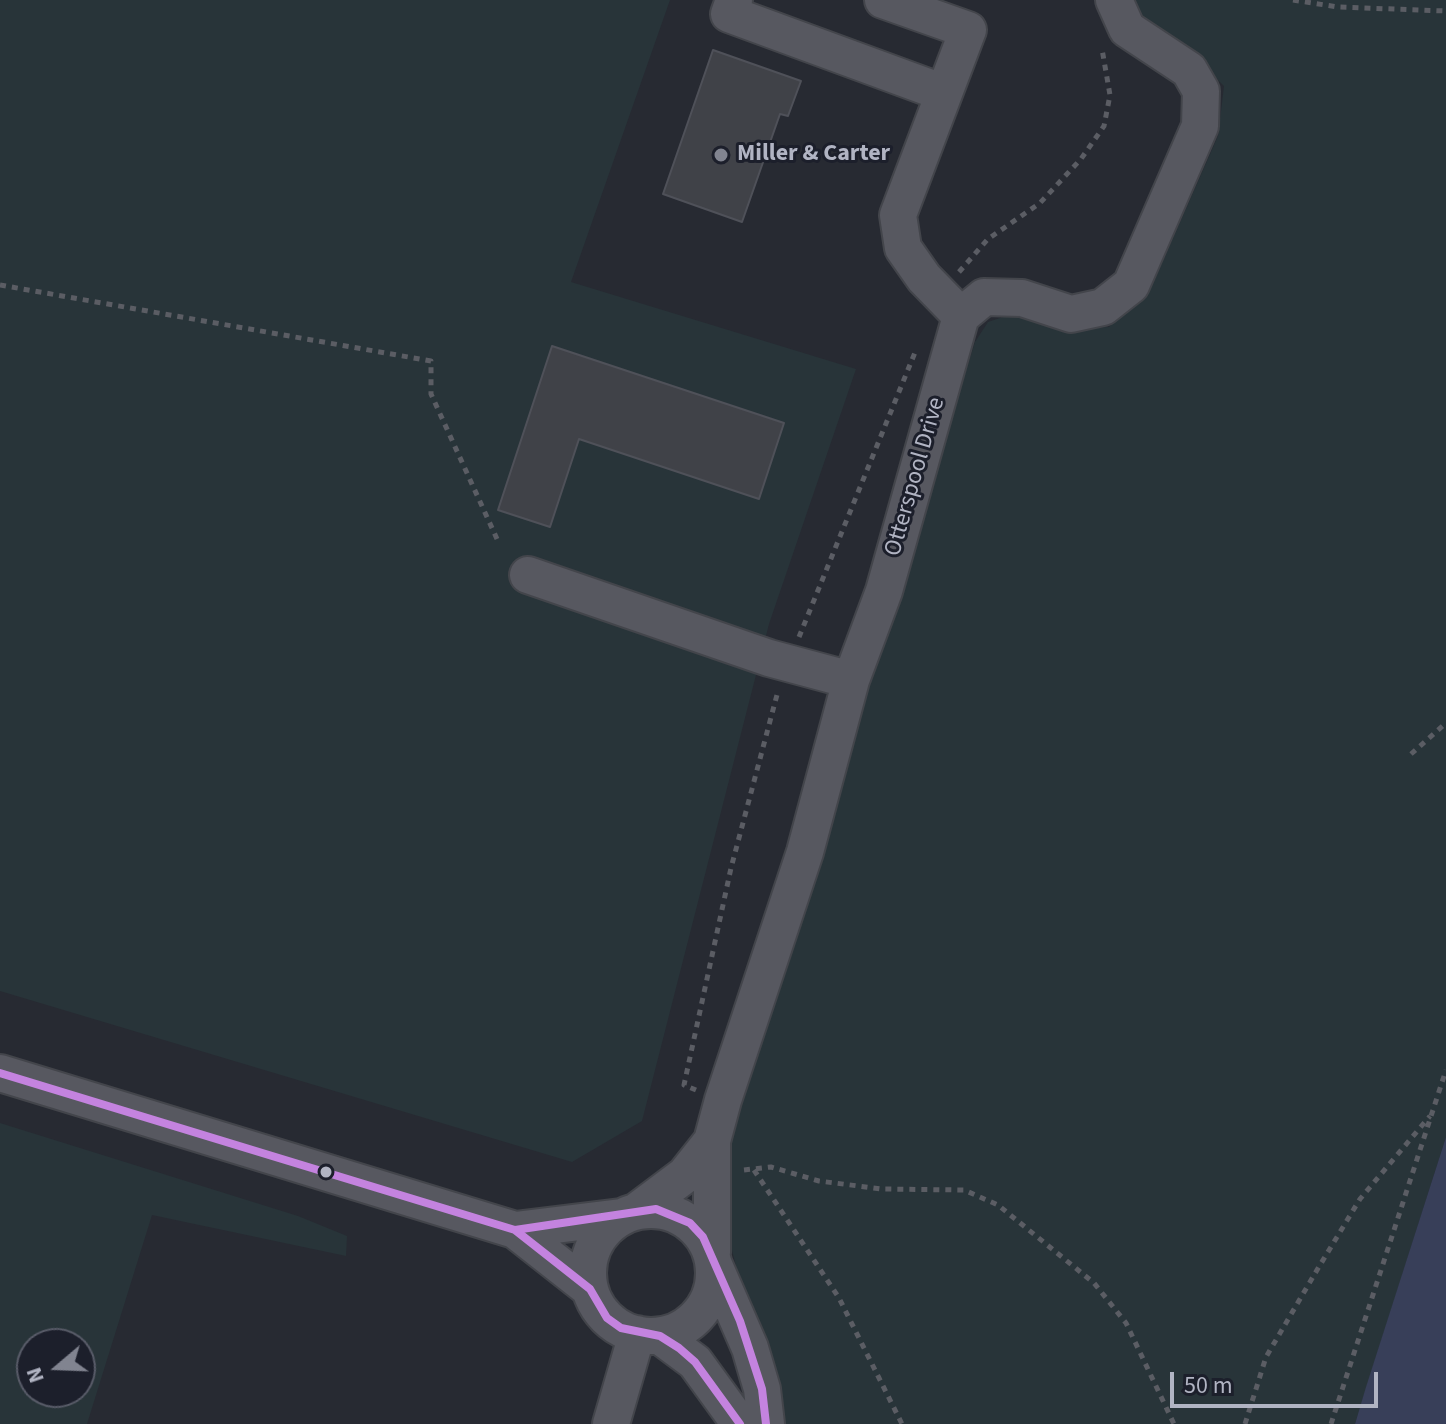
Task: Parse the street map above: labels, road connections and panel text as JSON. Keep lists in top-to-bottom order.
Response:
{
  "streets": {
    "street": ["Otterspool Drive"]
  },
  "places": ["Miller & Carter"],
  "scale_bar": "50 m",
  "north": "left"
}
